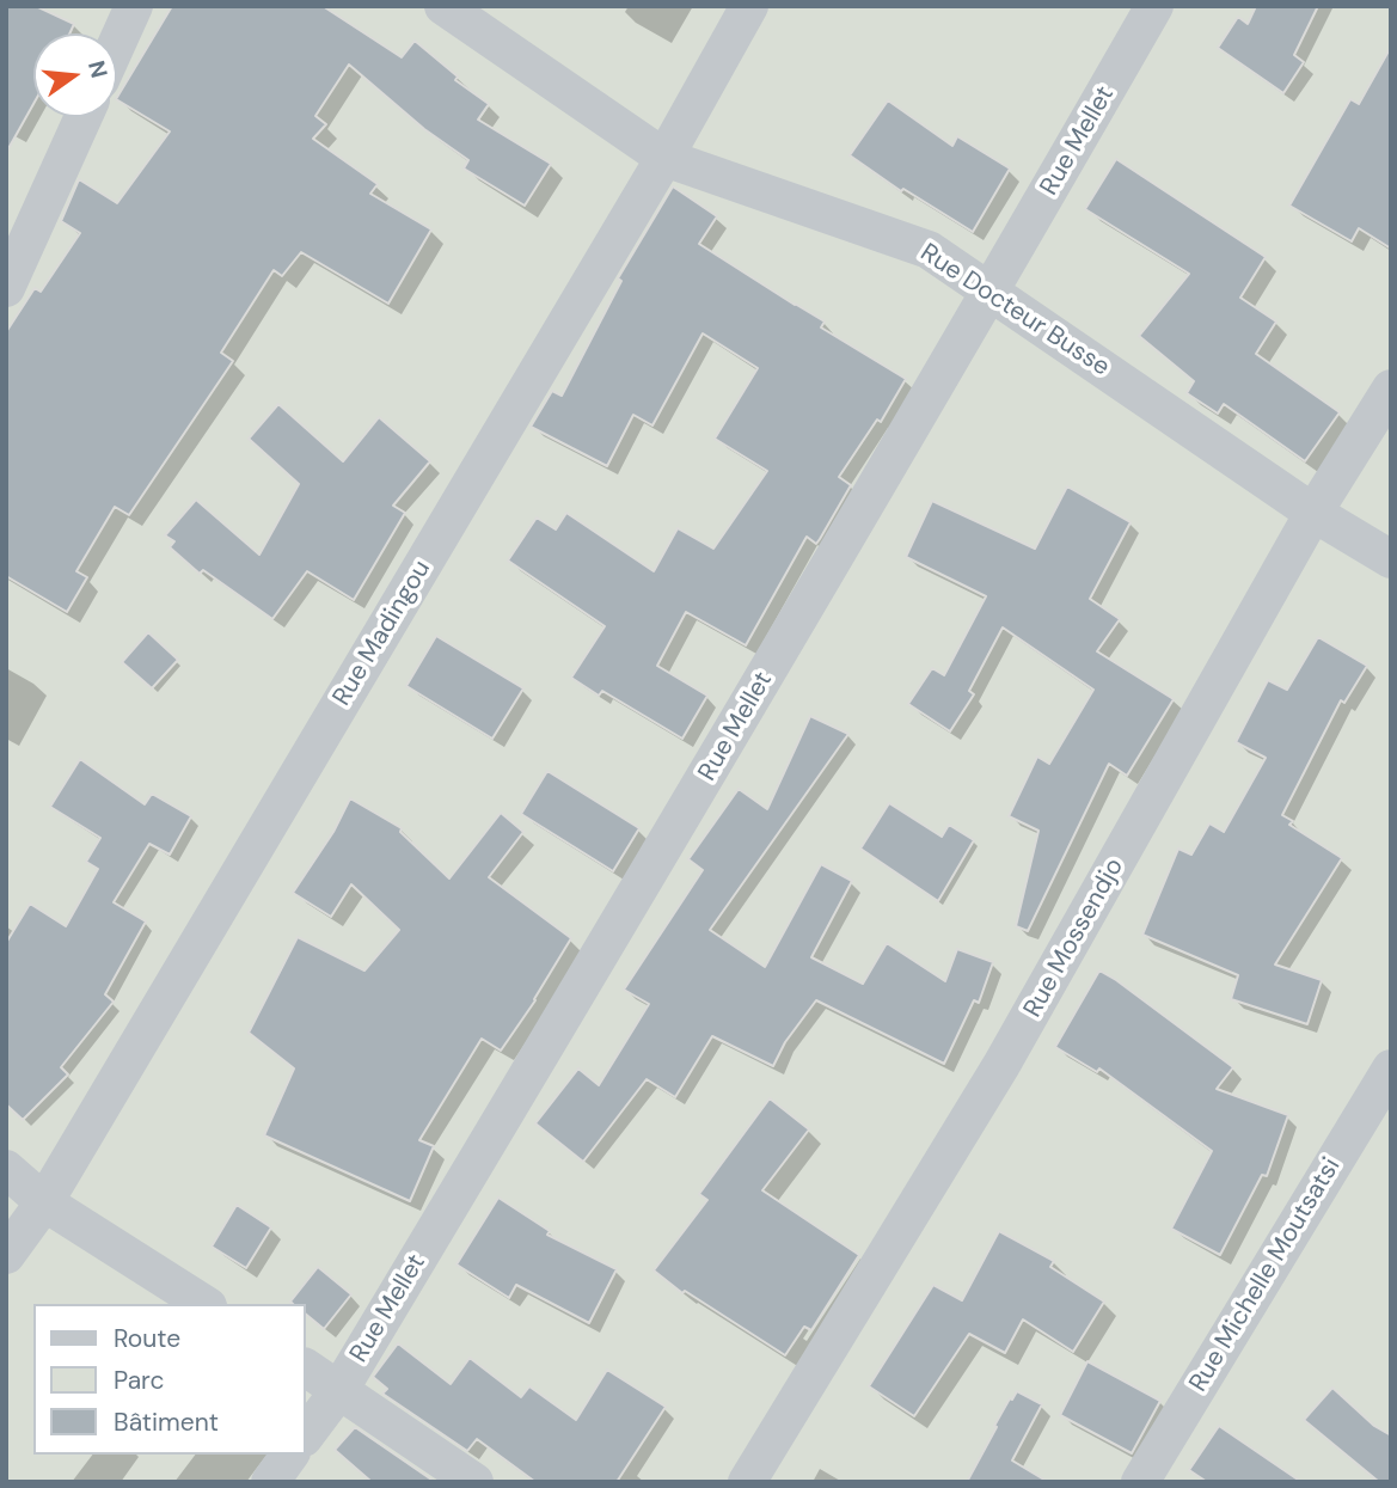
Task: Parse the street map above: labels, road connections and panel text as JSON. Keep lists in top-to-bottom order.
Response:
{
  "streets": {
    "street": [
      "Rue Mellet",
      "Rue Docteur Busse",
      "Rue Madingou",
      "Rue Mossendjo",
      "Rue Michelle Moutsatsi"
    ]
  },
  "crossings": [
    ["Rue Mellet", "Rue Docteur Busse"],
    ["Rue Docteur Busse", "Rue Madingou"],
    ["Rue Docteur Busse", "Rue Mossendjo"]
  ],
  "legend": ["Route", "Parc", "Bâtiment"],
  "north": "right"
}
